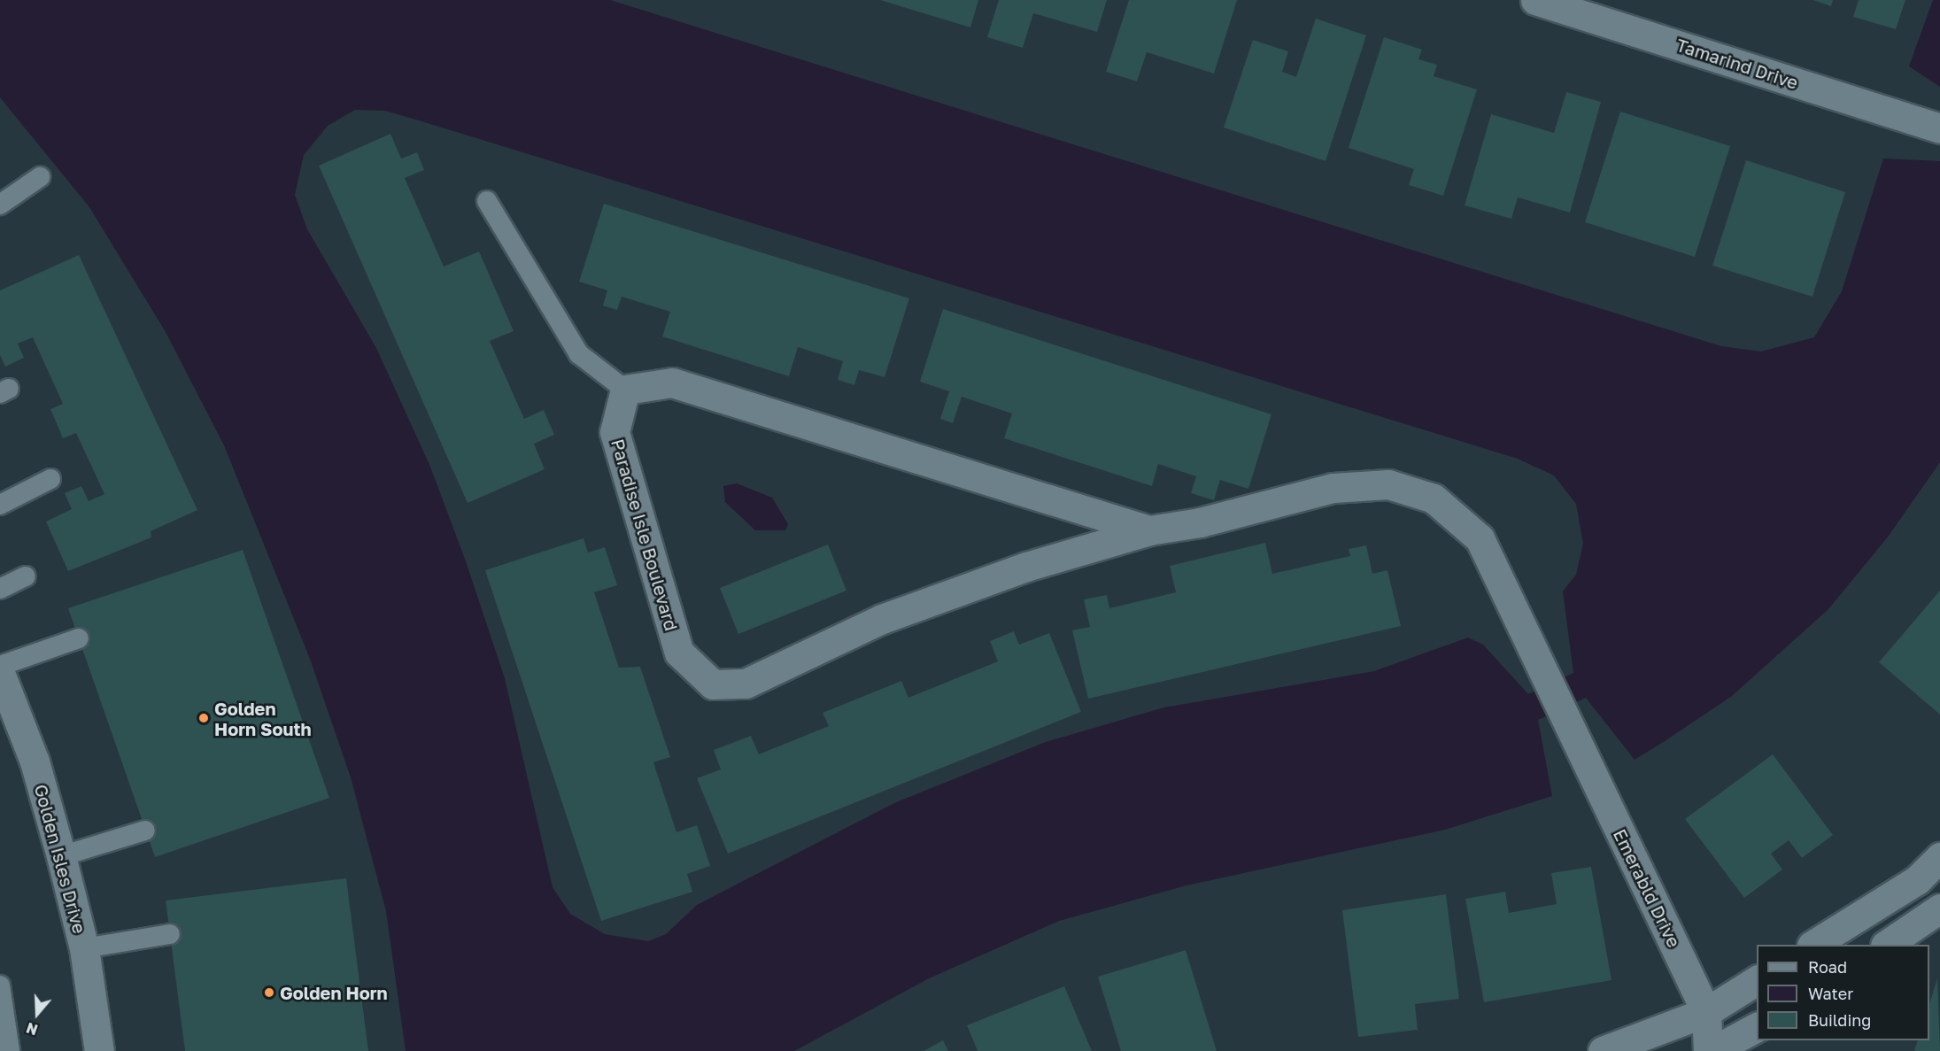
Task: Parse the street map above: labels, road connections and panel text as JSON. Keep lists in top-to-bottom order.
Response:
{
  "streets": {
    "street": [
      "Tamarind Drive",
      "Paradise Isle Boulevard",
      "Golden Isles Drive",
      "Emerabld Drive"
    ]
  },
  "crossings": [
    ["Paradise Isle Boulevard", "Emerabld Drive"]
  ],
  "places": ["Golden Horn South", "Golden Horn"],
  "legend": ["Road", "Water", "Building"],
  "north": "bottom"
}
